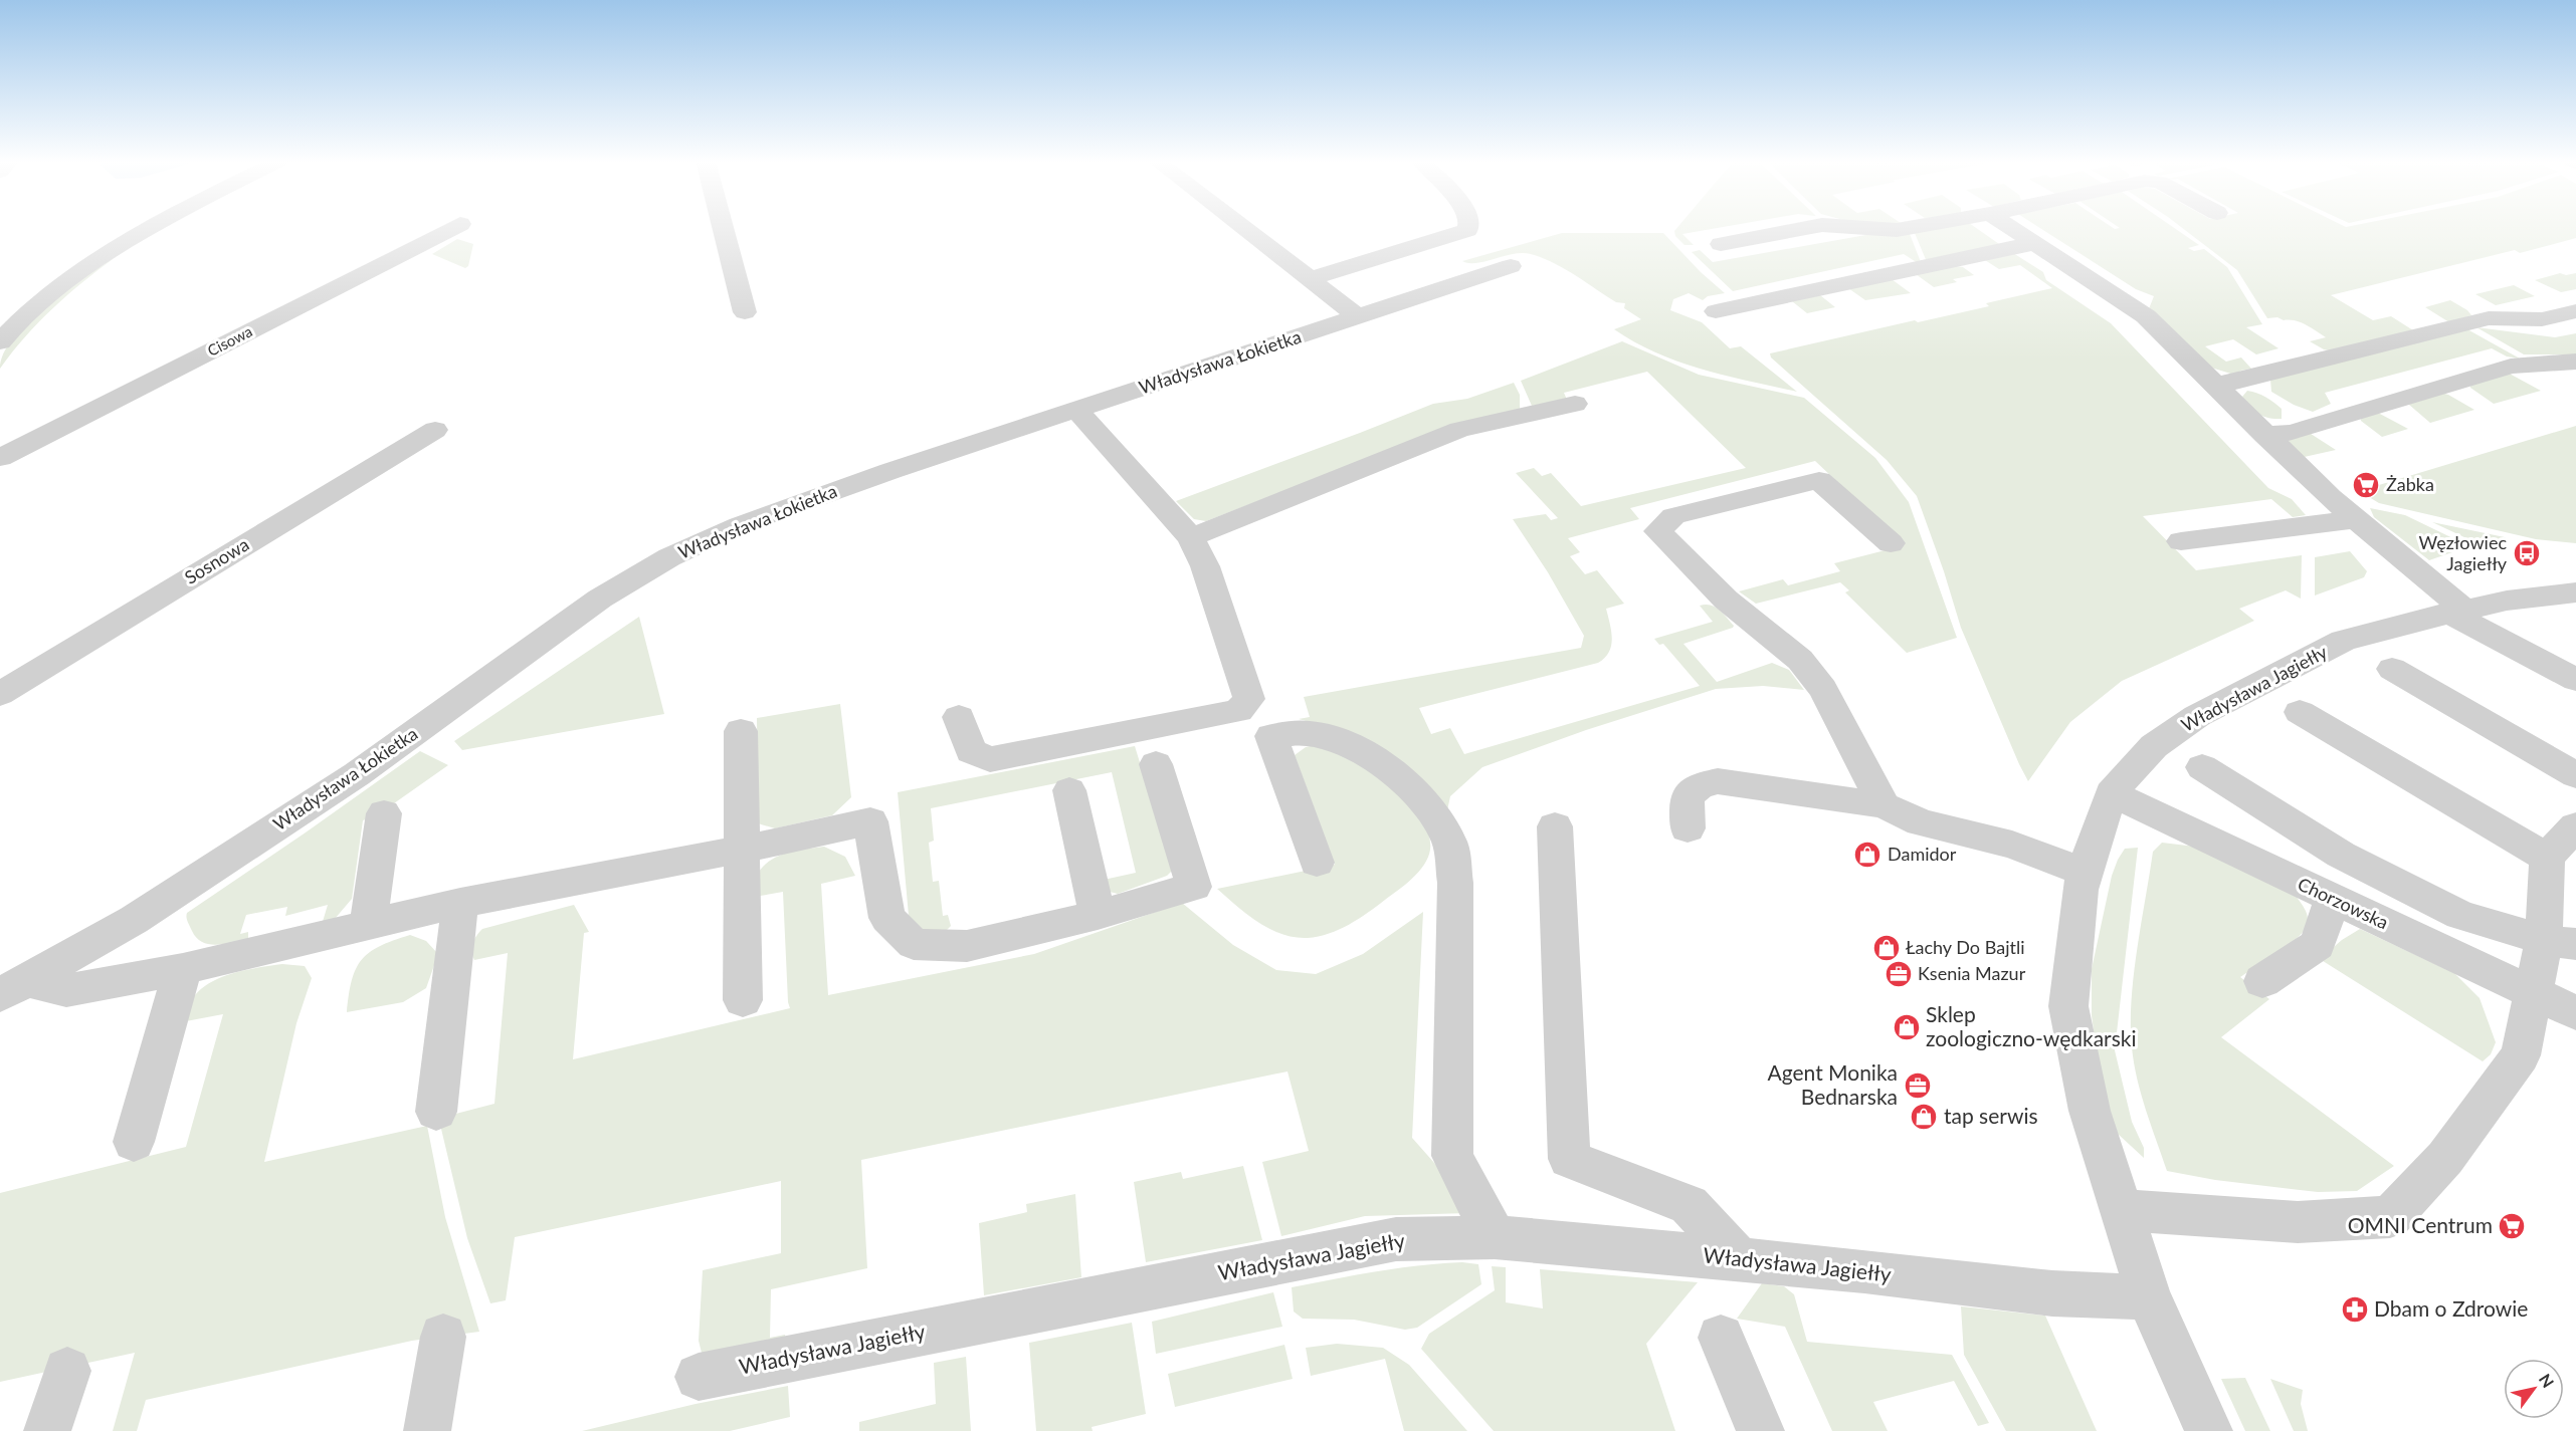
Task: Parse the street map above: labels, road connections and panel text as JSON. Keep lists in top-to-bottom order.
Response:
{
  "streets": {
    "street": [
      "Cisowa",
      "Władysława Łokietka",
      "Sosnowa",
      "Władysława Jagiełły",
      "Chorzowska"
    ]
  },
  "crossings": [
    ["Władysława Jagiełły", "Chorzowska"]
  ],
  "places": {
    "supermarket": ["Żabka", "OMNI Centrum"],
    "bus stop": ["Węzłowiec Jagiełły"],
    "shop": [
      "Damidor",
      "Łachy Do Bajtli",
      "Sklep zoologiczno-wędkarski",
      "tap serwis"
    ],
    "office": ["Ksenia Mazur", "Agent Monika Bednarska"],
    "pharmacy": ["Dbam o Zdrowie"]
  },
  "north": "top right"
}
